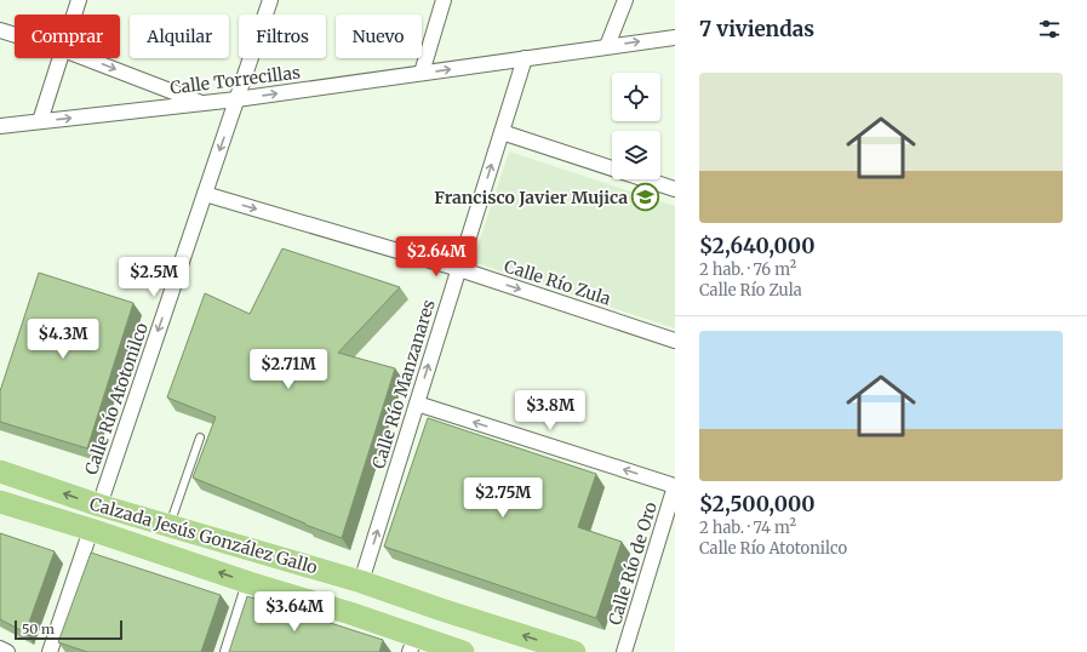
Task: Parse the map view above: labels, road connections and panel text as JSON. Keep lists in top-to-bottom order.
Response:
{
  "streets": {
    "main road": ["Calzada Jesús González Gallo"],
    "street": [
      "Calle Torrecillas",
      "Calle Río Zula",
      "Calle Río Manzanares",
      "Calle Río Atotonilco",
      "Calle Río de Oro"
    ]
  },
  "crossings": [
    ["Calle Torrecillas", "Calle Río Manzanares"],
    ["Calle Torrecillas", "Calle Río Atotonilco"],
    ["Calle Río Zula", "Calle Río Manzanares"],
    ["Calle Río Zula", "Calle Río Atotonilco"],
    ["Calle Río Manzanares", "Calzada Jesús González Gallo"],
    ["Calle Río Atotonilco", "Calzada Jesús González Gallo"]
  ],
  "one_way": [
    "Calle Torrecillas",
    "Calle Río Zula",
    "Calle Río Manzanares",
    "Calle Río Atotonilco"
  ],
  "places": {
    "school or university": ["Francisco Javier Mujica"]
  },
  "scale_bar": "50 m",
  "page": {
    "heading": "7 viviendas",
    "chip": [
      "Comprar",
      "Alquilar",
      "Filtros",
      "Nuevo"
    ],
    "list": [
      {
        "name": "$2,640,000",
        "note": "2 hab. · 76 m² · Calle Río Zula"
      },
      {
        "name": "$2,500,000",
        "note": "2 hab. · 74 m² · Calle Río Atotonilco"
      }
    ],
    "price": [
      "$2.64M",
      "$2.5M",
      "$4.3M",
      "$2.71M",
      "$3.8M",
      "$2.75M",
      "$3.64M"
    ],
    "scale": "50 m"
  }
}
